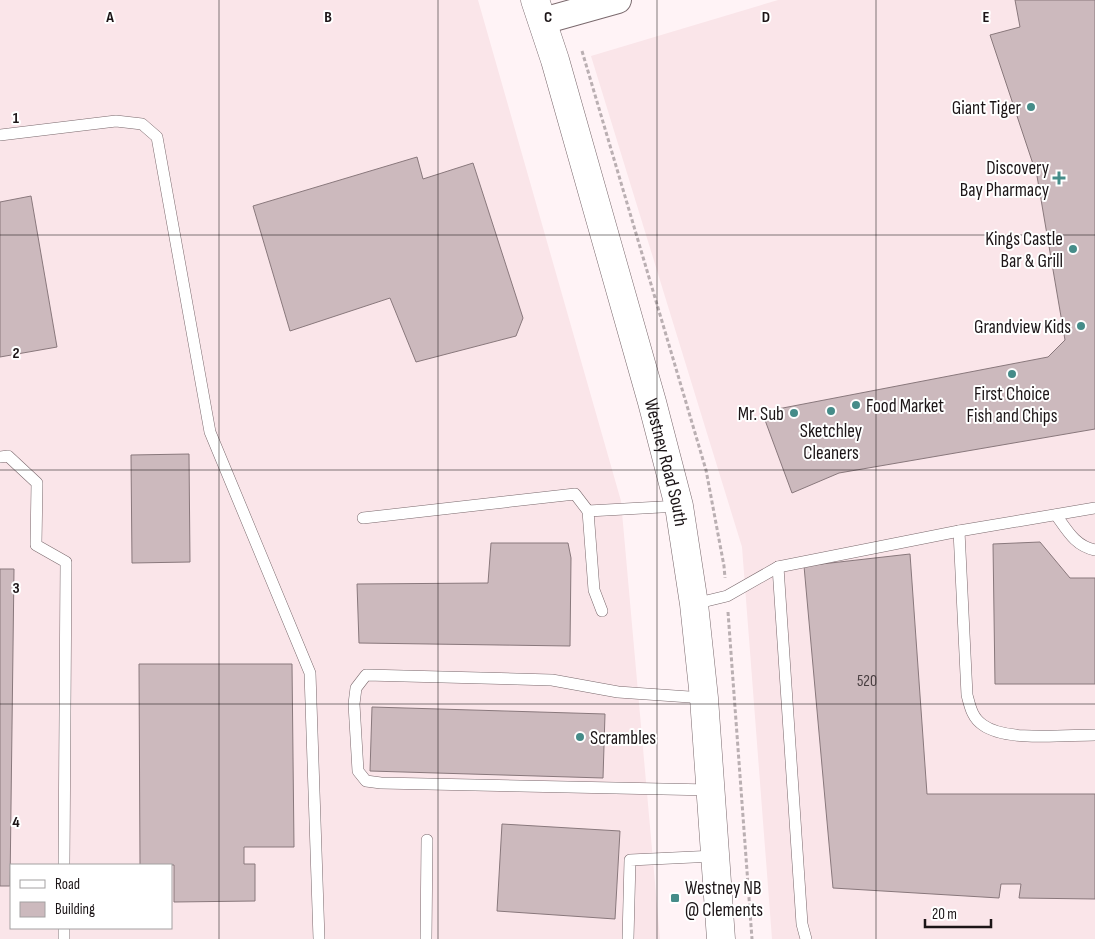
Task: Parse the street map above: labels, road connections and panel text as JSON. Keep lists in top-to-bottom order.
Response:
{
  "streets": {
    "main road": ["Westney Road South"]
  },
  "places": {
    "other": [
      "Giant Tiger",
      "Kings Castle Bar & Grill",
      "Grandview Kids",
      "First Choice Fish and Chips",
      "Food Market",
      "Sketchley Cleaners",
      "Mr. Sub",
      "Scrambles"
    ],
    "health": ["Discovery Bay Pharmacy"],
    "transit": ["Westney NB @ Clements"]
  },
  "house_numbers": ["520"],
  "legend": ["Road", "Building"],
  "scale_bar": "20 m",
  "grid": {
    "columns": [
      "A",
      "B",
      "C",
      "D",
      "E"
    ],
    "rows": [
      "1",
      "2",
      "3",
      "4"
    ]
  }
}
